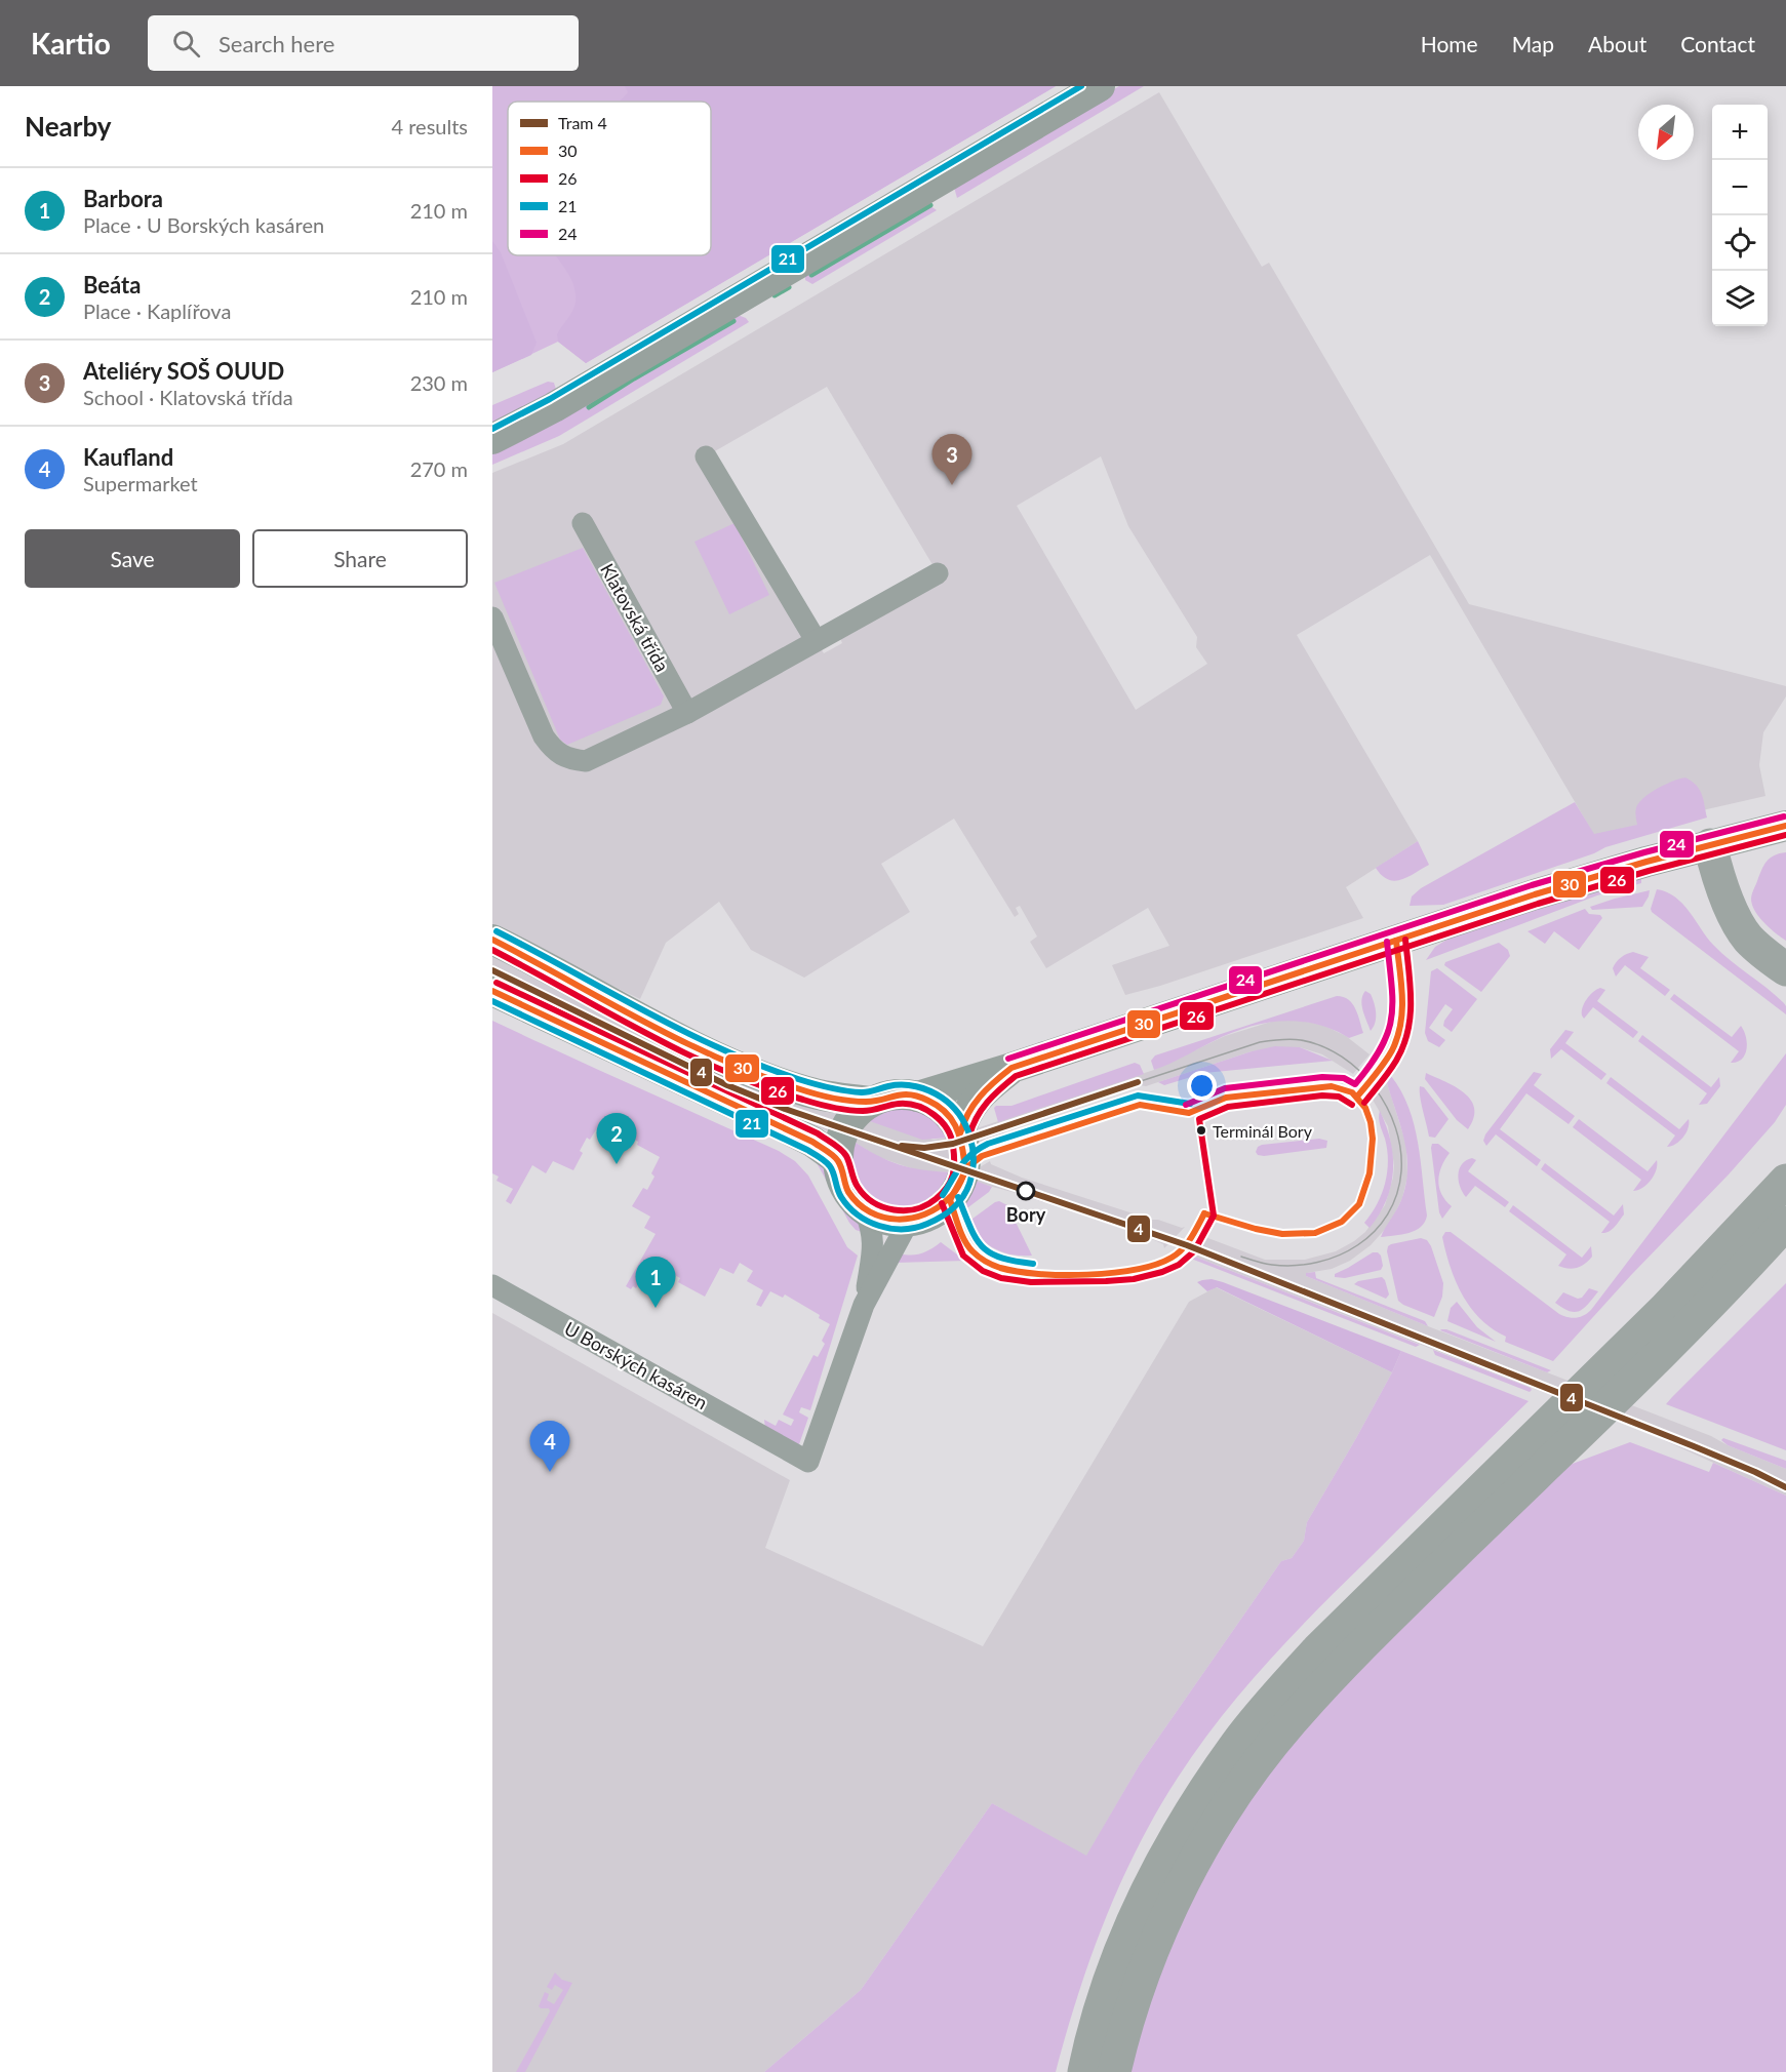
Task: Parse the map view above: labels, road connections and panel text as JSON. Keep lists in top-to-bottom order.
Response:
{
  "streets": {
    "street": ["Klatovská třída", "U Borských kasáren"]
  },
  "places": ["Terminál Bory", "Bory"],
  "lines": [
    "transit line 21",
    "transit line 24",
    "transit line 30",
    "transit line 26",
    "tram line 4"
  ],
  "legend": [
    "Tram 4",
    "30",
    "26",
    "21",
    "24"
  ],
  "north": "bottom left",
  "page": {
    "header": "Kartio",
    "search": "Search here",
    "nav": [
      "Home",
      "Map",
      "About",
      "Contact"
    ],
    "heading": ["Nearby", "4 results"],
    "map_buttons": ["+", "−"],
    "list": [
      {
        "mark": "1",
        "name": "Barbora",
        "note": "Place · U Borských kasáren",
        "value": "210 m"
      },
      {
        "mark": "2",
        "name": "Beáta",
        "note": "Place · Kaplířova",
        "value": "210 m"
      },
      {
        "mark": "3",
        "name": "Ateliéry SOŠ OUUD",
        "note": "School · Klatovská třída",
        "value": "230 m"
      },
      {
        "mark": "4",
        "name": "Kaufland",
        "note": "Supermarket",
        "value": "270 m"
      }
    ],
    "pins": [
      "3",
      "2",
      "1",
      "4"
    ],
    "buttons": ["Save", "Share"]
  }
}
